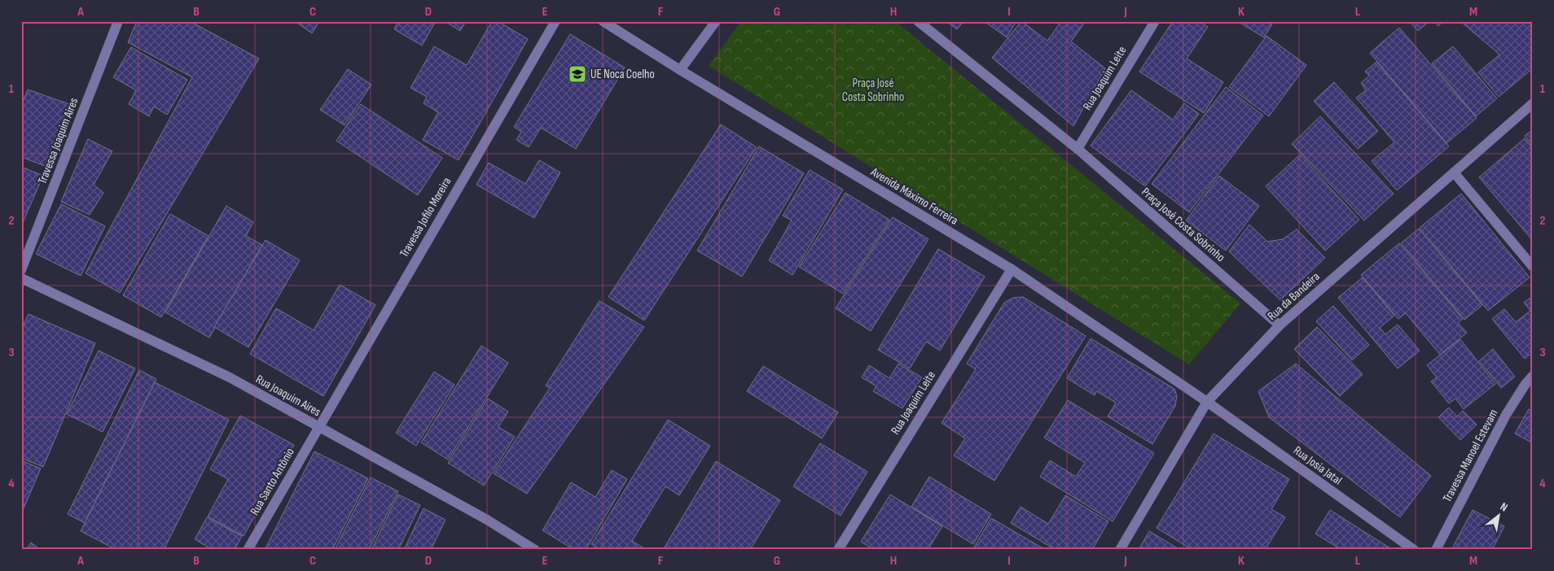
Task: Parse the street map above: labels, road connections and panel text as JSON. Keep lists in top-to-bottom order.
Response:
{
  "streets": {
    "street": [
      "Rua Joaquim Leite",
      "Travessa Joaquim Aires",
      "Avenida Máximo Ferreira",
      "Travessa Jofilo Moreira",
      "Praça José Costa Sobrinho",
      "Rua da Bandeira",
      "Rua Joaquim Aires",
      "Travessa Manoel Estevam",
      "Rua Josia Jatal",
      "Rua Santo Antônio"
    ]
  },
  "crossings": [
    ["Rua Joaquim Leite", "Avenida Máximo Ferreira"],
    ["Rua Joaquim Leite", "Praça José Costa Sobrinho"],
    ["Avenida Máximo Ferreira", "Rua da Bandeira"],
    ["Avenida Máximo Ferreira", "Rua Josia Jatal"],
    ["Travessa Jofilo Moreira", "Rua Joaquim Aires"],
    ["Travessa Jofilo Moreira", "Rua Santo Antônio"],
    ["Praça José Costa Sobrinho", "Rua da Bandeira"],
    ["Rua da Bandeira", "Rua Josia Jatal"],
    ["Rua Joaquim Aires", "Rua Santo Antônio"]
  ],
  "parks": ["Praça José Costa Sobrinho"],
  "places": {
    "school or university": ["UE Noca Coelho"]
  },
  "north": "top right",
  "grid": {
    "columns": [
      "A",
      "B",
      "C",
      "D",
      "E",
      "F",
      "G",
      "H",
      "I",
      "J",
      "K",
      "L",
      "M"
    ],
    "rows": [
      "1",
      "2",
      "3",
      "4"
    ]
  }
}
